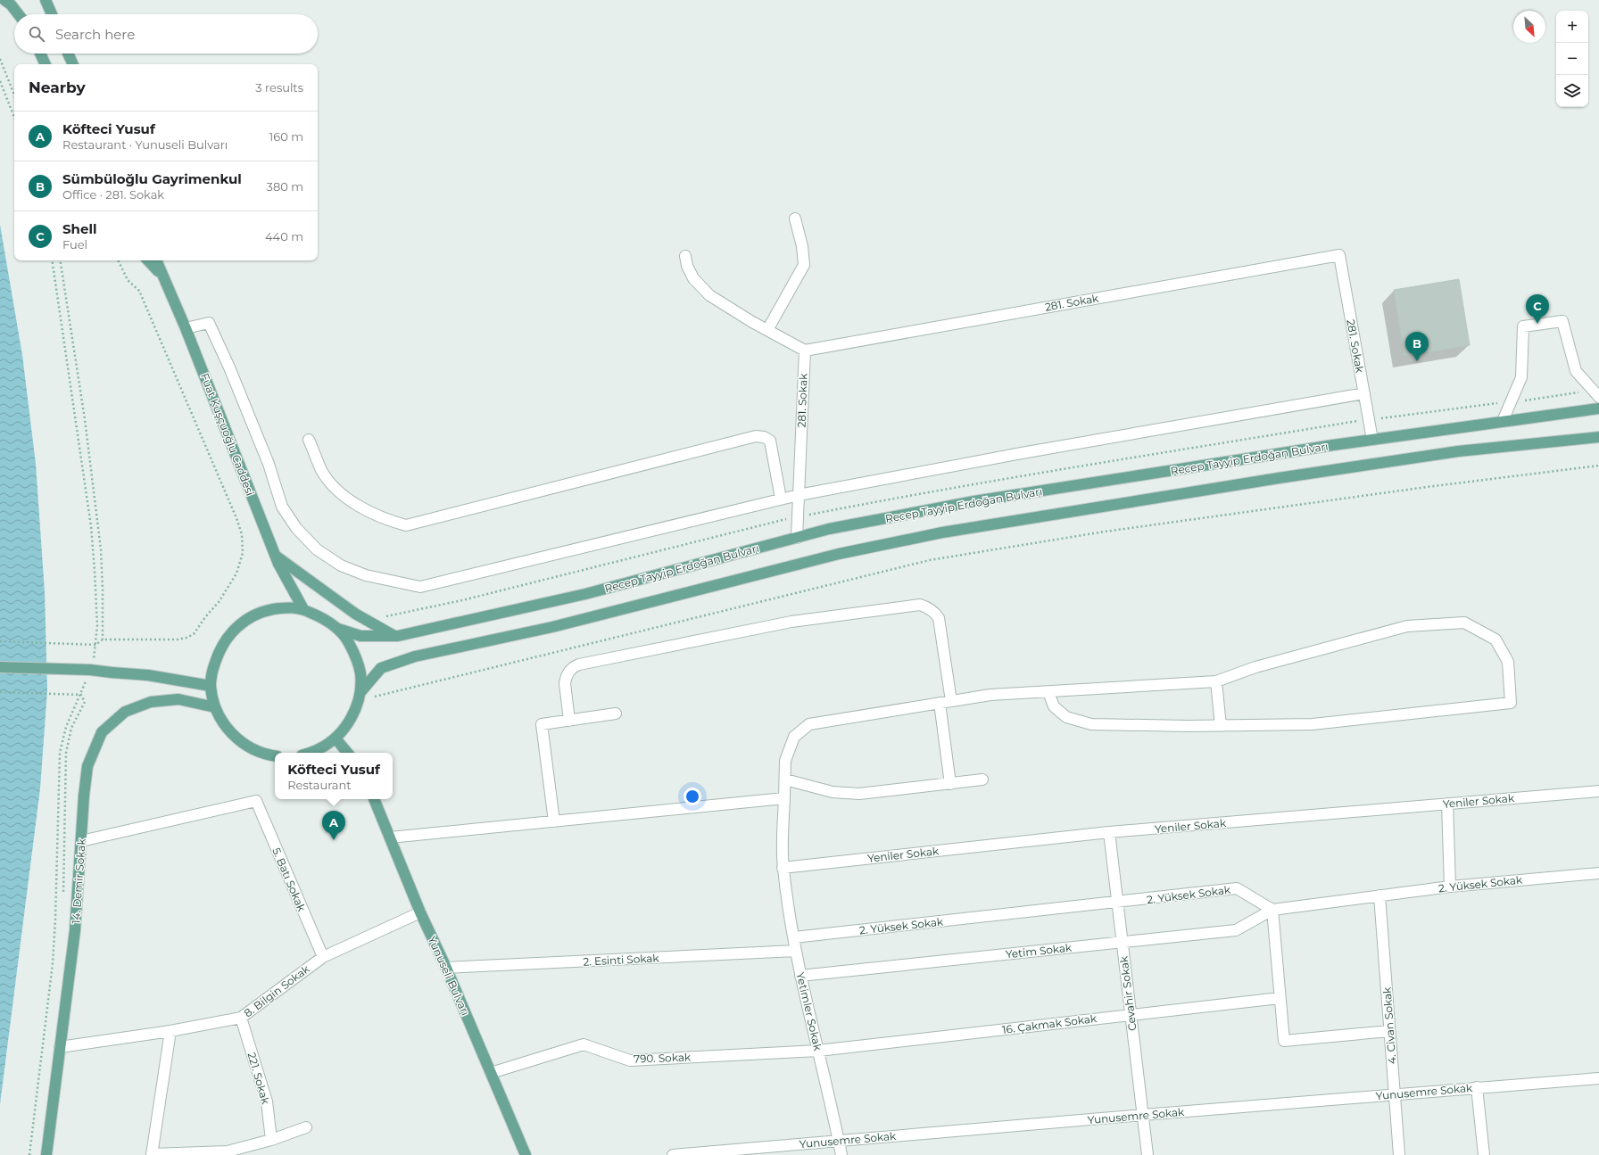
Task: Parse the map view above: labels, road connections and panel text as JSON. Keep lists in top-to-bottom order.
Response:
{
  "streets": {
    "main road": [
      "Fuat Kuşçuoğlu Caddesi",
      "Recep Tayyip Erdoğan Bulvarı",
      "14. Demir Sokak",
      "Yunuseli Bulvarı"
    ],
    "street": [
      "281. Sokak",
      "Yeniler Sokak",
      "5. Batı Sokak",
      "2. Yüksek Sokak",
      "Yetim Sokak",
      "2. Esinti Sokak",
      "8. Bilgin Sokak",
      "Cevahir Sokak",
      "Yetimler Sokak",
      "16. Çakmak Sokak",
      "4. Civan Sokak",
      "790. Sokak",
      "221. Sokak",
      "Yunusemre Sokak"
    ]
  },
  "crossings": [
    ["281. Sokak", "Recep Tayyip Erdoğan Bulvarı"],
    ["Yeniler Sokak", "Cevahir Sokak"],
    ["Yeniler Sokak", "Yetimler Sokak"],
    ["5. Batı Sokak", "14. Demir Sokak"],
    ["5. Batı Sokak", "8. Bilgin Sokak"],
    ["14. Demir Sokak", "8. Bilgin Sokak"],
    ["2. Yüksek Sokak", "Yetim Sokak"],
    ["2. Yüksek Sokak", "Cevahir Sokak"],
    ["2. Yüksek Sokak", "Yetimler Sokak"],
    ["2. Yüksek Sokak", "4. Civan Sokak"],
    ["Yetim Sokak", "Cevahir Sokak"],
    ["Yetim Sokak", "Yetimler Sokak"],
    ["2. Esinti Sokak", "Yunuseli Bulvarı"],
    ["2. Esinti Sokak", "Yetimler Sokak"],
    ["Yunuseli Bulvarı", "8. Bilgin Sokak"],
    ["Yunuseli Bulvarı", "790. Sokak"],
    ["8. Bilgin Sokak", "221. Sokak"],
    ["Cevahir Sokak", "16. Çakmak Sokak"],
    ["Cevahir Sokak", "Yunusemre Sokak"],
    ["Yetimler Sokak", "16. Çakmak Sokak"],
    ["Yetimler Sokak", "790. Sokak"],
    ["Yetimler Sokak", "Yunusemre Sokak"],
    ["16. Çakmak Sokak", "790. Sokak"],
    ["4. Civan Sokak", "Yunusemre Sokak"]
  ],
  "north": "bottom right",
  "page": {
    "map_buttons": ["+", "−"],
    "search": "Search here",
    "heading": ["Nearby", "3 results"],
    "list": [
      {
        "mark": "A",
        "name": "Köfteci Yusuf",
        "note": "Restaurant · Yunuseli Bulvarı",
        "value": "160 m"
      },
      {
        "mark": "B",
        "name": "Sümbüloğlu Gayrimenkul",
        "note": "Office · 281. Sokak",
        "value": "380 m"
      },
      {
        "mark": "C",
        "name": "Shell",
        "note": "Fuel",
        "value": "440 m"
      }
    ],
    "pins": ["C", "B", "A"],
    "popup": ["Köfteci Yusuf", "Restaurant"]
  }
}
